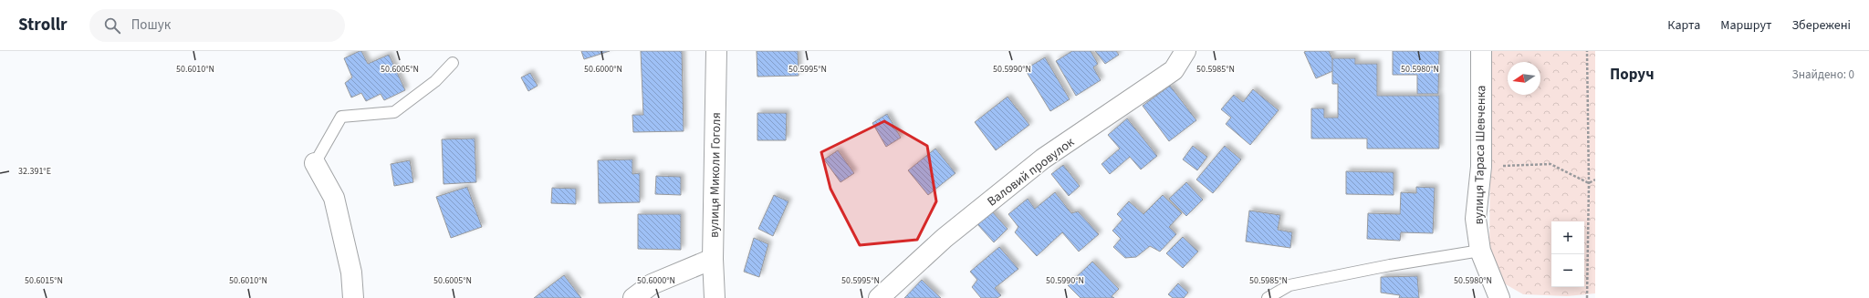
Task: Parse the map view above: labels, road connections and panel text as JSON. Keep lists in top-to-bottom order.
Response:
{
  "streets": {
    "street": ["вулиця Тараса Шевченка", "Валовий провулок", "вулиця Миколи Гоголя"]
  },
  "north": "left",
  "page": {
    "header": "Strollr",
    "search": "Пошук",
    "nav": ["Карта", "Маршрут", "Збережені"],
    "heading": ["Поруч", "Знайдено: 0"],
    "map_buttons": ["+", "−"]
  },
  "coordinates": [
    "50.6010°N",
    "50.6005°N",
    "50.6000°N",
    "50.5995°N",
    "50.5990°N",
    "50.5985°N",
    "50.5980°N",
    "32.391°E",
    "50.6015°N"
  ]
}
